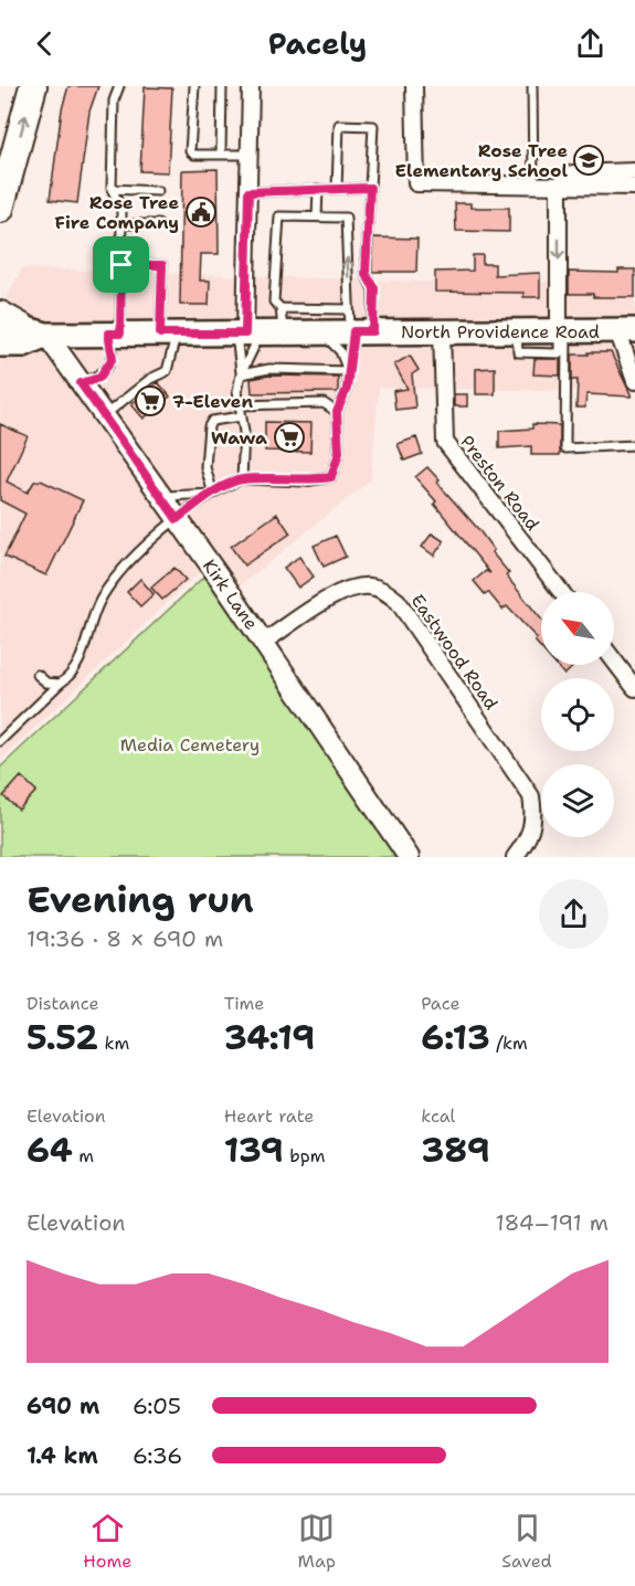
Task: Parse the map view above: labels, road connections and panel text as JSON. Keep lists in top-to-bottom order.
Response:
{
  "streets": {
    "main road": ["North Providence Road"],
    "street": ["Preston Road", "Kirk Lane", "Eastwood Road"]
  },
  "crossings": [
    ["North Providence Road", "Preston Road"],
    ["North Providence Road", "Kirk Lane"],
    ["Kirk Lane", "Eastwood Road"]
  ],
  "parks": ["Media Cemetery"],
  "places": {
    "school or university": ["Rose Tree Elementary School"],
    "public building": ["Rose Tree Fire Company"],
    "supermarket": ["7-Eleven", "Wawa"]
  },
  "north": "top left",
  "page": {
    "header": "Pacely",
    "heading": ["Evening run", "19:36 · 8 × 690 m"],
    "stats": [
      ["Distance", "5.52 km"],
      ["Time", "34:19"],
      ["Pace", "6:13 /km"],
      ["Elevation", "64 m"],
      ["Heart rate", "139 bpm"],
      ["kcal", "389"]
    ],
    "chart": ["Elevation", "184–191 m"],
    "list": [
      {
        "name": "690 m",
        "note": "6:05"
      },
      {
        "name": "1.4 km",
        "note": "6:36"
      }
    ],
    "tabs": ["Home", "Map", "Saved"]
  }
}
